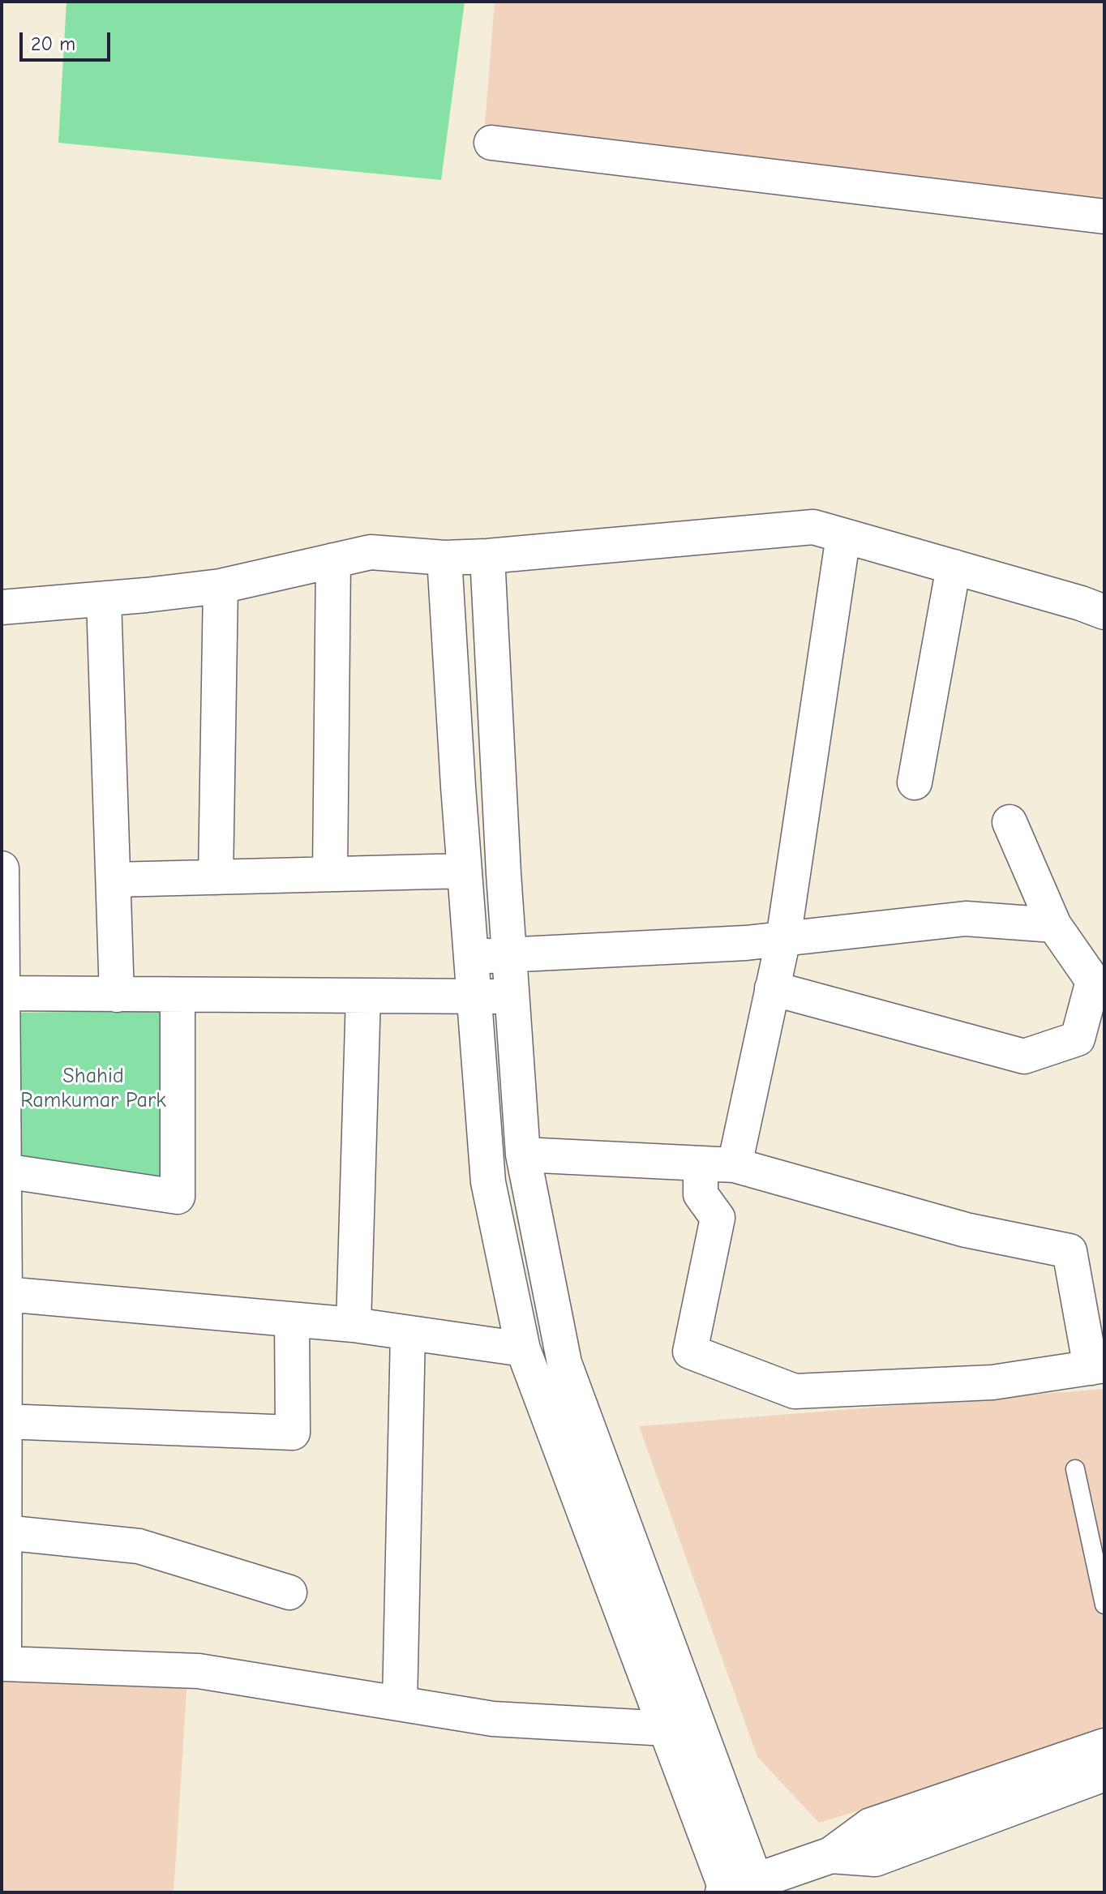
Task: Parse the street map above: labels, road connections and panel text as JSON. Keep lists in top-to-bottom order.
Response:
{
  "parks": ["Shahid Ramkumar Park"],
  "scale_bar": "20 m"
}
